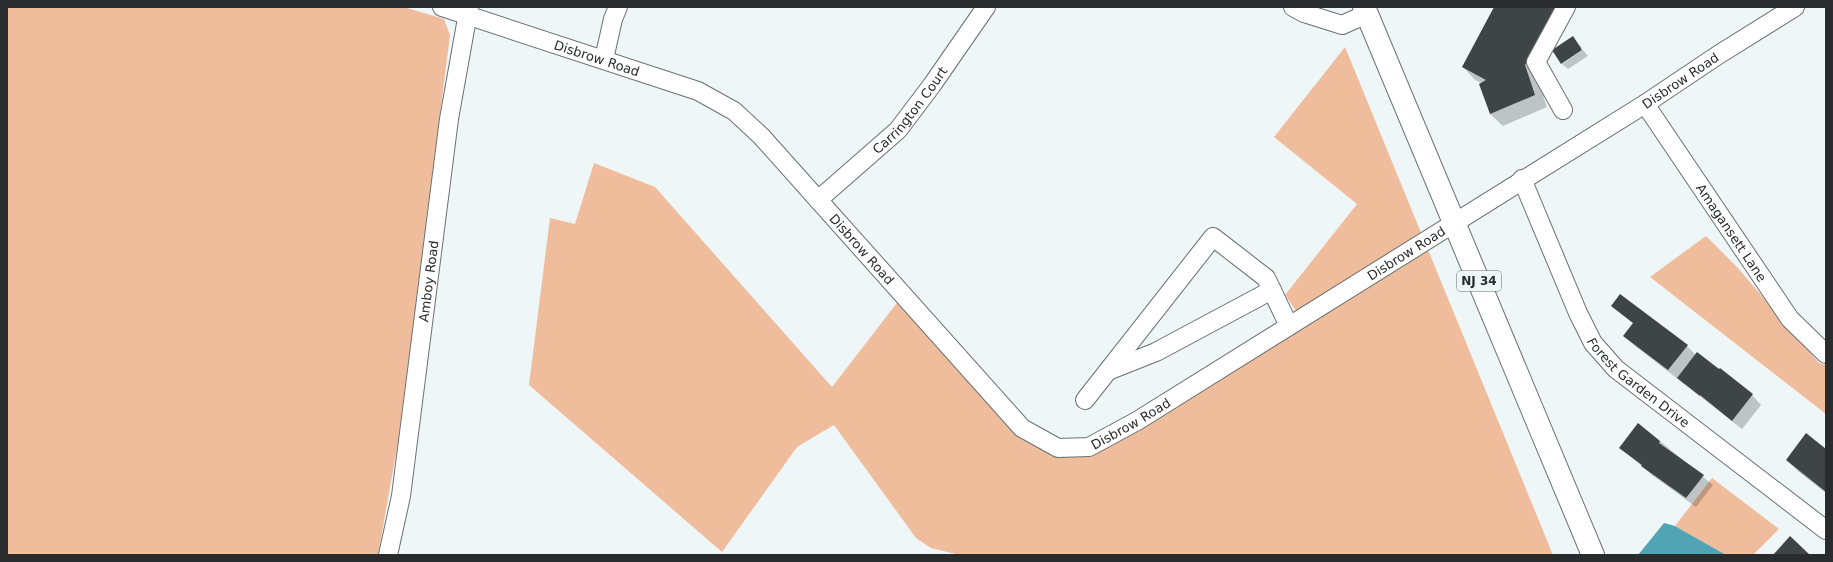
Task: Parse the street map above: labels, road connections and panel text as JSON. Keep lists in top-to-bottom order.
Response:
{
  "streets": {
    "main road": ["NJ 34"],
    "street": [
      "Disbrow Road",
      "Carrington Court",
      "Amagansett Lane",
      "Amboy Road",
      "Forest Garden Drive"
    ]
  },
  "crossings": [
    ["Disbrow Road", "Carrington Court"],
    ["Disbrow Road", "Amagansett Lane"],
    ["Disbrow Road", "Amboy Road"],
    ["Disbrow Road", "NJ 34"],
    ["Disbrow Road", "Forest Garden Drive"]
  ]
}
